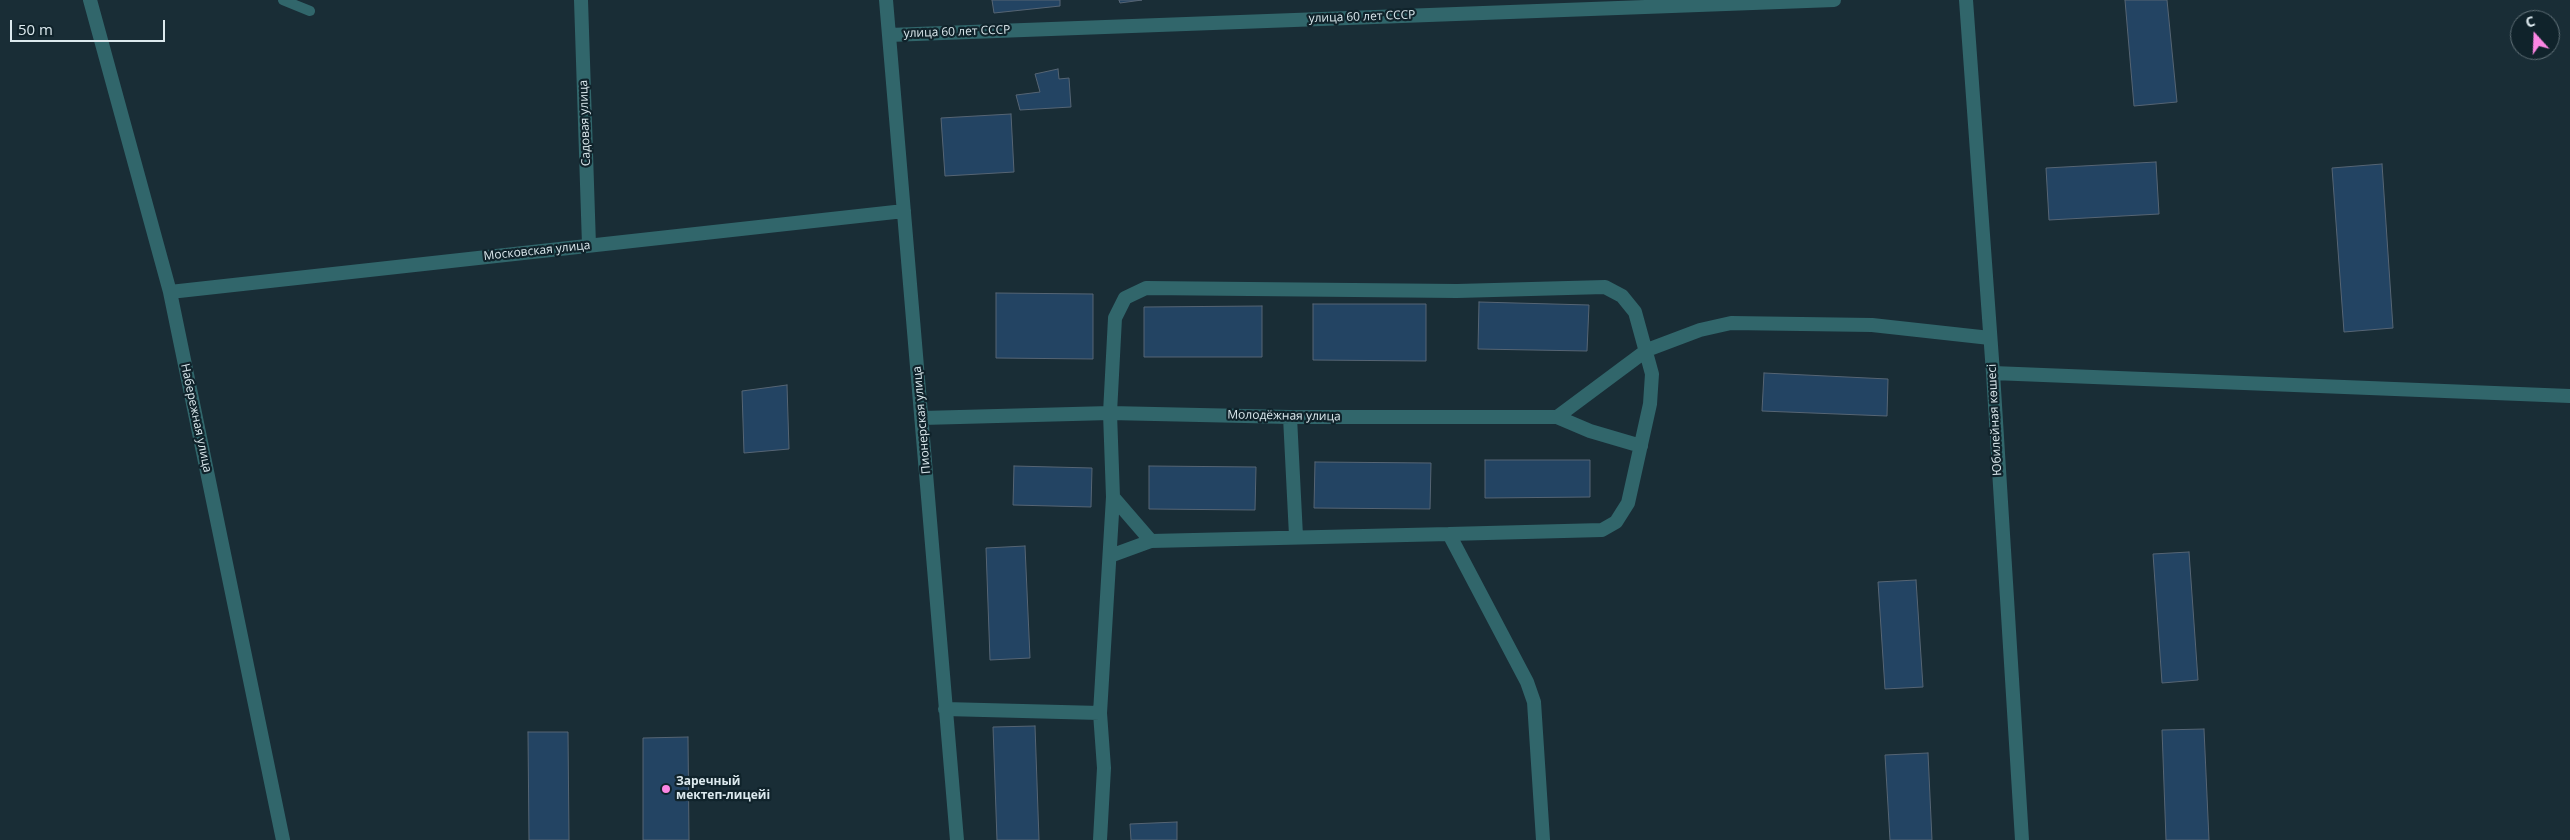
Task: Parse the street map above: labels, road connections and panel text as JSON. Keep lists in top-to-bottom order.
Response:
{
  "streets": {
    "street": [
      "улица 60 лет СССР",
      "Садовая улица",
      "Московская улица",
      "Молодёжная улица",
      "Набережная улица",
      "Пионерская улица",
      "Юбилейная көшесі"
    ]
  },
  "crossings": [
    ["улица 60 лет СССР", "Пионерская улица"],
    ["Садовая улица", "Московская улица"],
    ["Московская улица", "Набережная улица"],
    ["Московская улица", "Пионерская улица"],
    ["Молодёжная улица", "Пионерская улица"]
  ],
  "places": ["Заречный мектеп-лицейі"],
  "scale_bar": "50 m",
  "north": "top"
}
